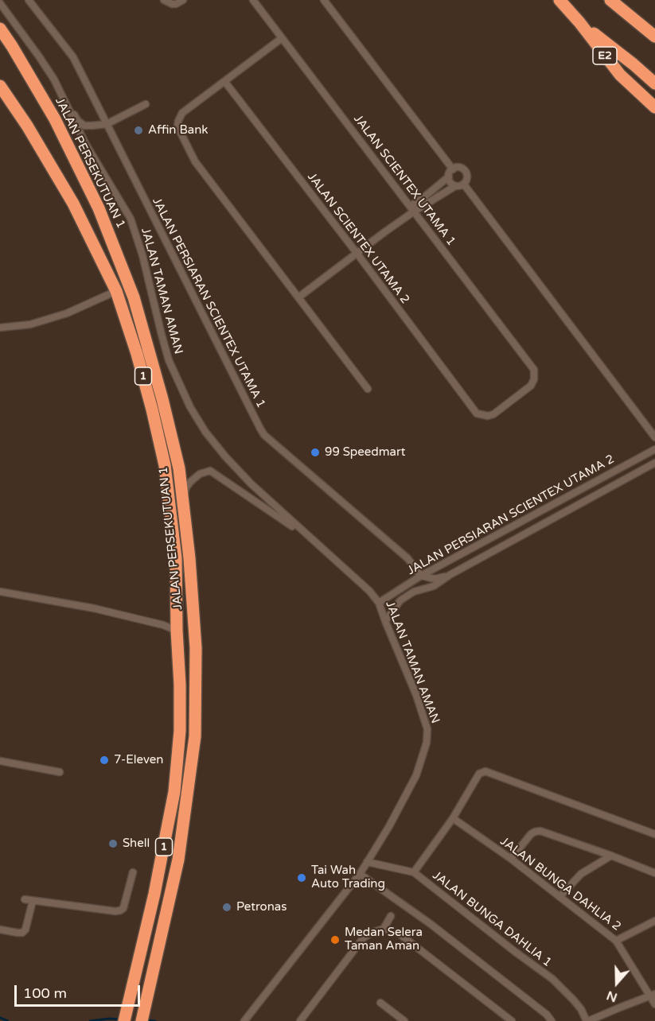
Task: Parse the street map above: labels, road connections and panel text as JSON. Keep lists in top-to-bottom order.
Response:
{
  "streets": {
    "highway": ["E2", "JALAN PERSEKUTUAN 1", "1"],
    "street": [
      "JALAN SCIENTEX UTAMA 1",
      "JALAN SCIENTEX UTAMA 2",
      "JALAN TAMAN AMAN",
      "JALAN PERSIARAN SCIENTEX UTAMA 1",
      "JALAN PERSIARAN SCIENTEX UTAMA 2",
      "JALAN BUNGA DAHLIA 2",
      "JALAN BUNGA DAHLIA 1"
    ]
  },
  "crossings": [
    ["JALAN PERSEKUTUAN 1", "JALAN TAMAN AMAN"],
    ["JALAN SCIENTEX UTAMA 1", "JALAN SCIENTEX UTAMA 2"],
    ["JALAN TAMAN AMAN", "JALAN PERSIARAN SCIENTEX UTAMA 2"],
    ["JALAN TAMAN AMAN", "JALAN BUNGA DAHLIA 1"],
    ["JALAN PERSIARAN SCIENTEX UTAMA 1", "JALAN PERSIARAN SCIENTEX UTAMA 2"]
  ],
  "places": [
    "Affin Bank",
    "99 Speedmart",
    "7-Eleven",
    "Shell",
    "Tai Wah Auto Trading",
    "Petronas",
    "Medan Selera Taman Aman"
  ],
  "scale_bar": "100 m",
  "north": "bottom"
}
